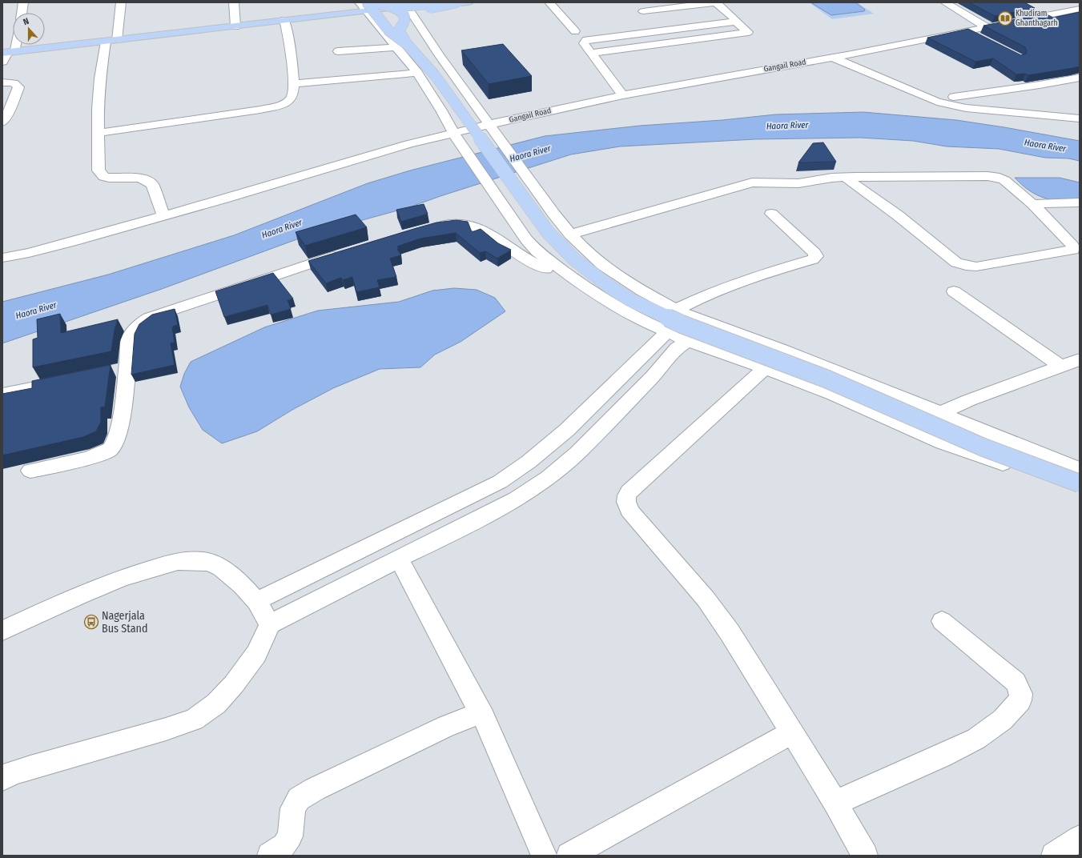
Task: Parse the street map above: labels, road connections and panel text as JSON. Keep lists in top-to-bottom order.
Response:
{
  "streets": {
    "street": ["Gangail Road"]
  },
  "water": ["Haora River"],
  "places": {
    "library": ["Khudiram Ghanthagarh"],
    "bus stop": ["Nagerjala Bus Stand"]
  },
  "north": "top"
}
